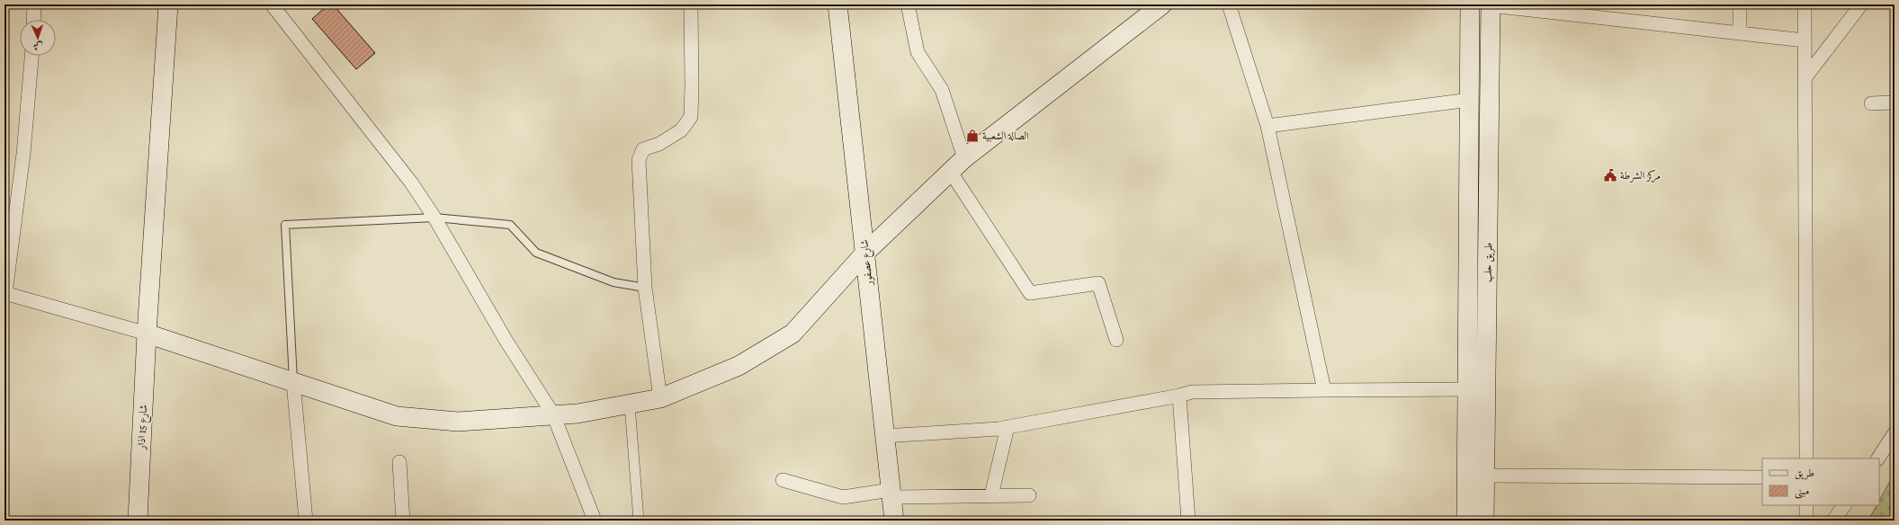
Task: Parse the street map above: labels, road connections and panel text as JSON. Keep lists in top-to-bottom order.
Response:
{
  "streets": {
    "main road": ["شارع عصفور", "طريق حلب", "شارع 15 اذار"]
  },
  "places": {
    "shop": ["الصالة الشعبية"],
    "public building": ["مركز الشرطة"]
  },
  "legend": ["طريق", "مبنى"],
  "north": "bottom"
}
